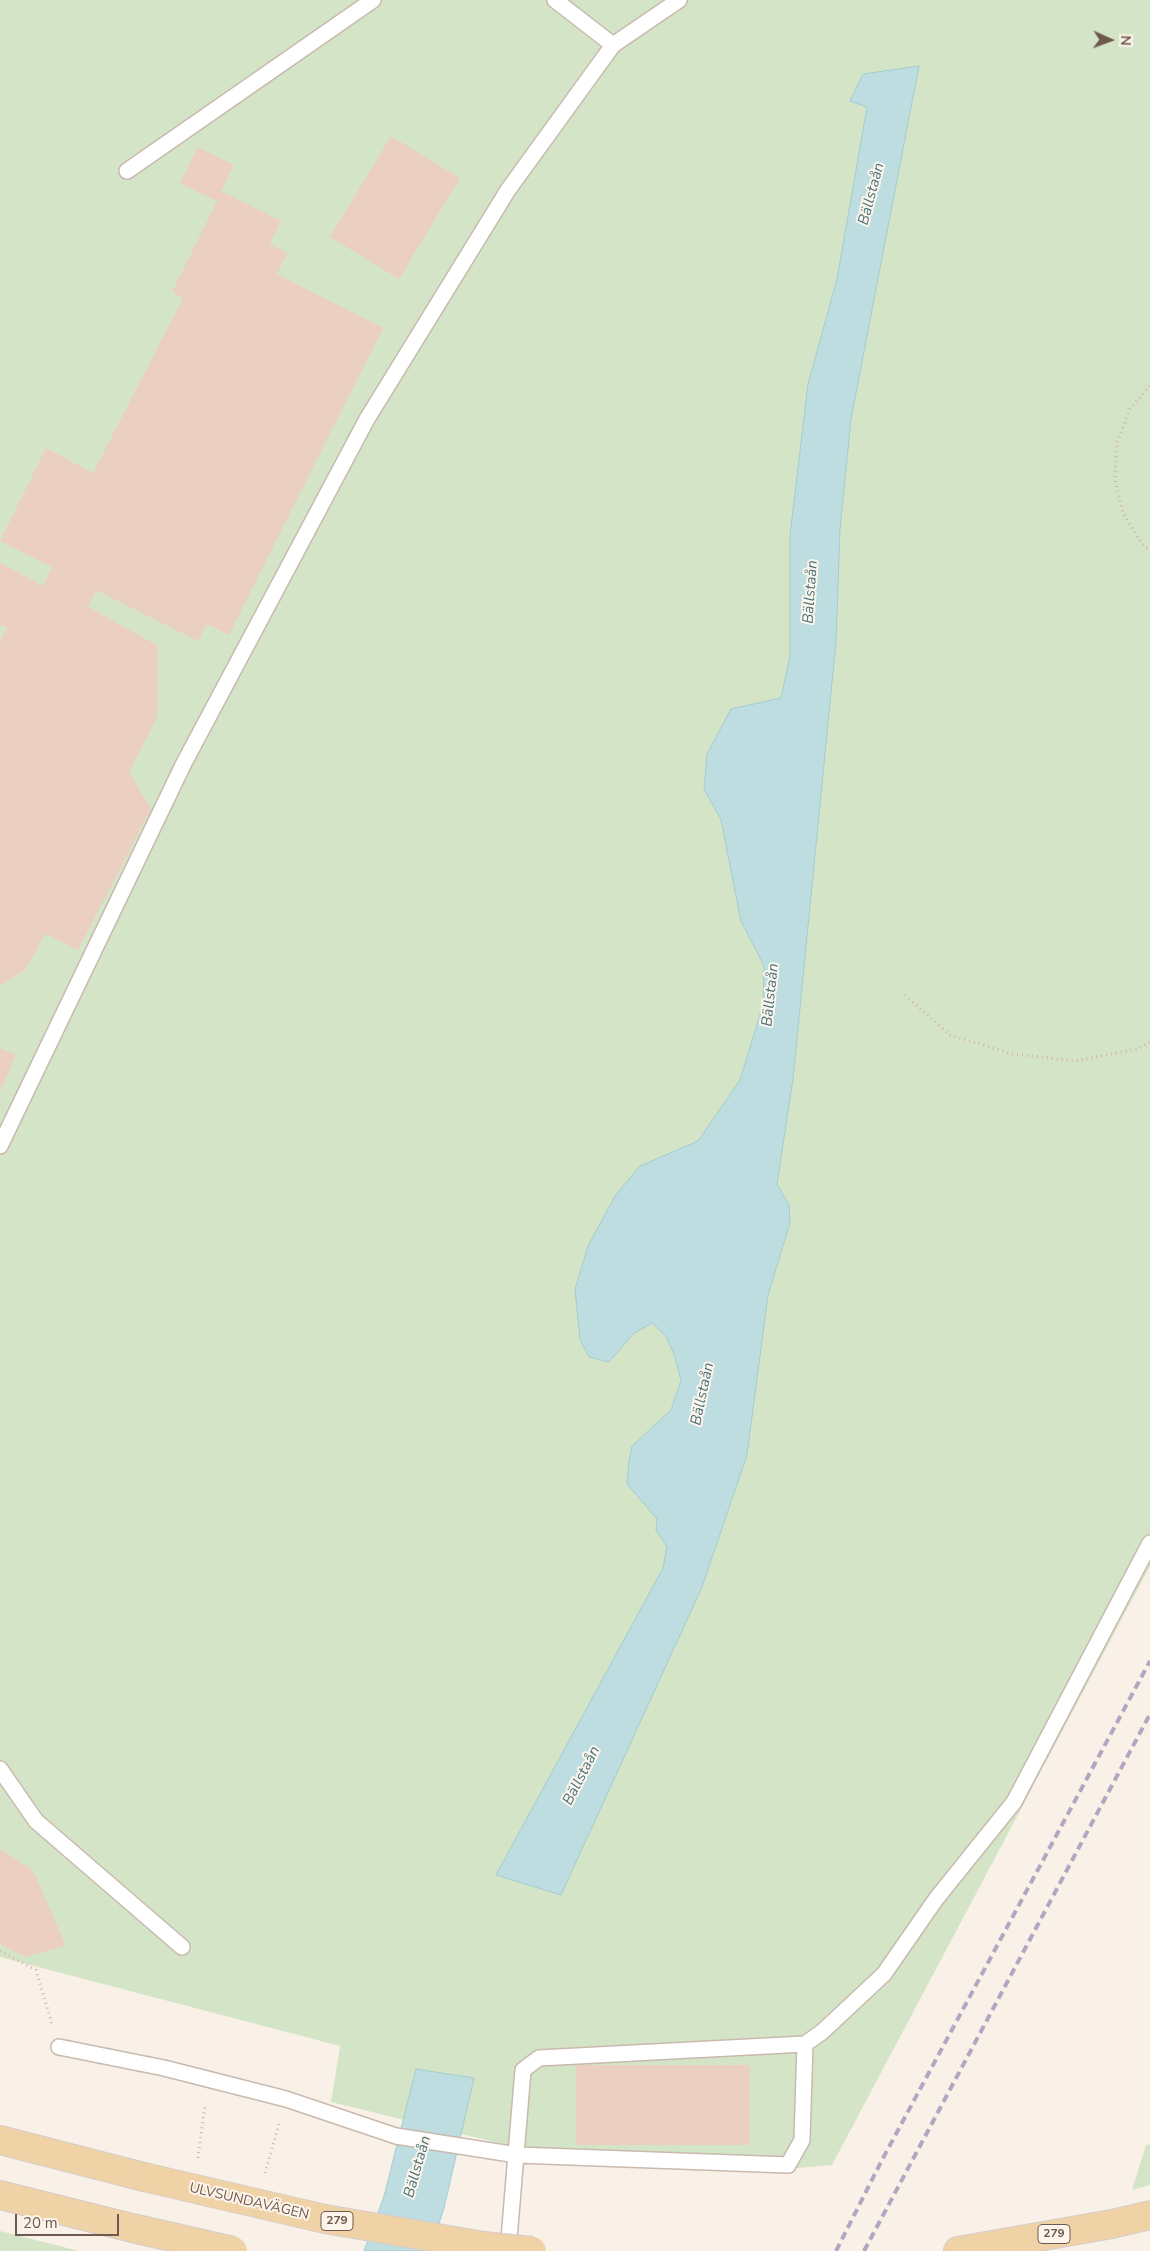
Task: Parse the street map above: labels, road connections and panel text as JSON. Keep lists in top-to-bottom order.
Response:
{
  "streets": {
    "main road": ["ULVSUNDAVÄGEN", "279"]
  },
  "water": ["Bällstaån"],
  "scale_bar": "20 m",
  "north": "right"
}
